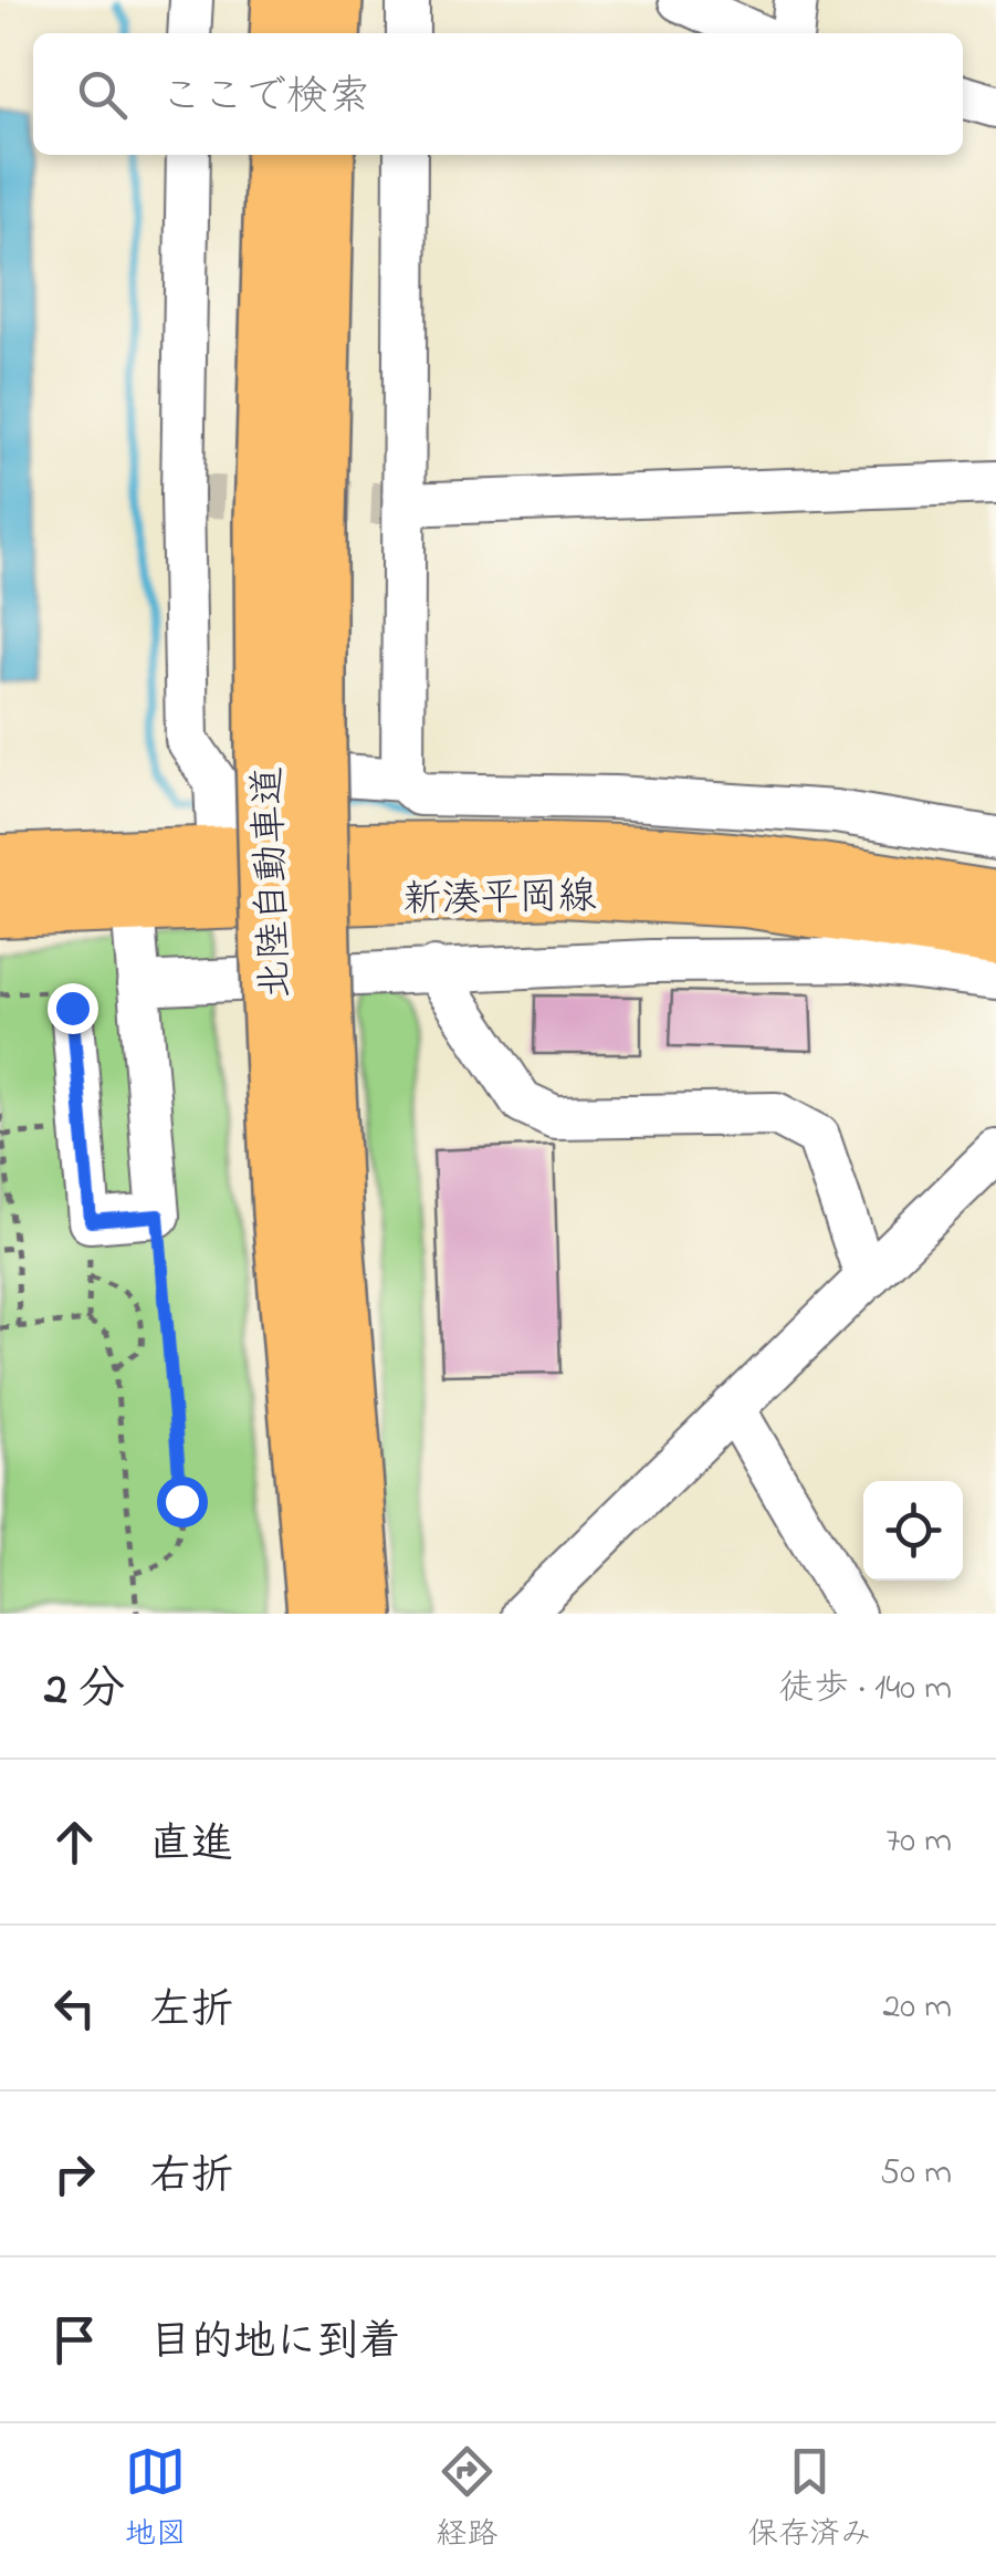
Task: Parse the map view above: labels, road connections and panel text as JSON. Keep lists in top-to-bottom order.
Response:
{
  "streets": {
    "highway": ["北陸自動車道"],
    "main road": ["新湊平岡線"]
  },
  "page": {
    "search": "ここで検索",
    "heading": ["2 分", "徒歩 · 140 m"],
    "list": [
      ["直進", "70 m"],
      ["左折", "20 m"],
      ["右折", "50 m"],
      "目的地に到着"
    ],
    "nav": ["地図", "経路", "保存済み"]
  }
}
